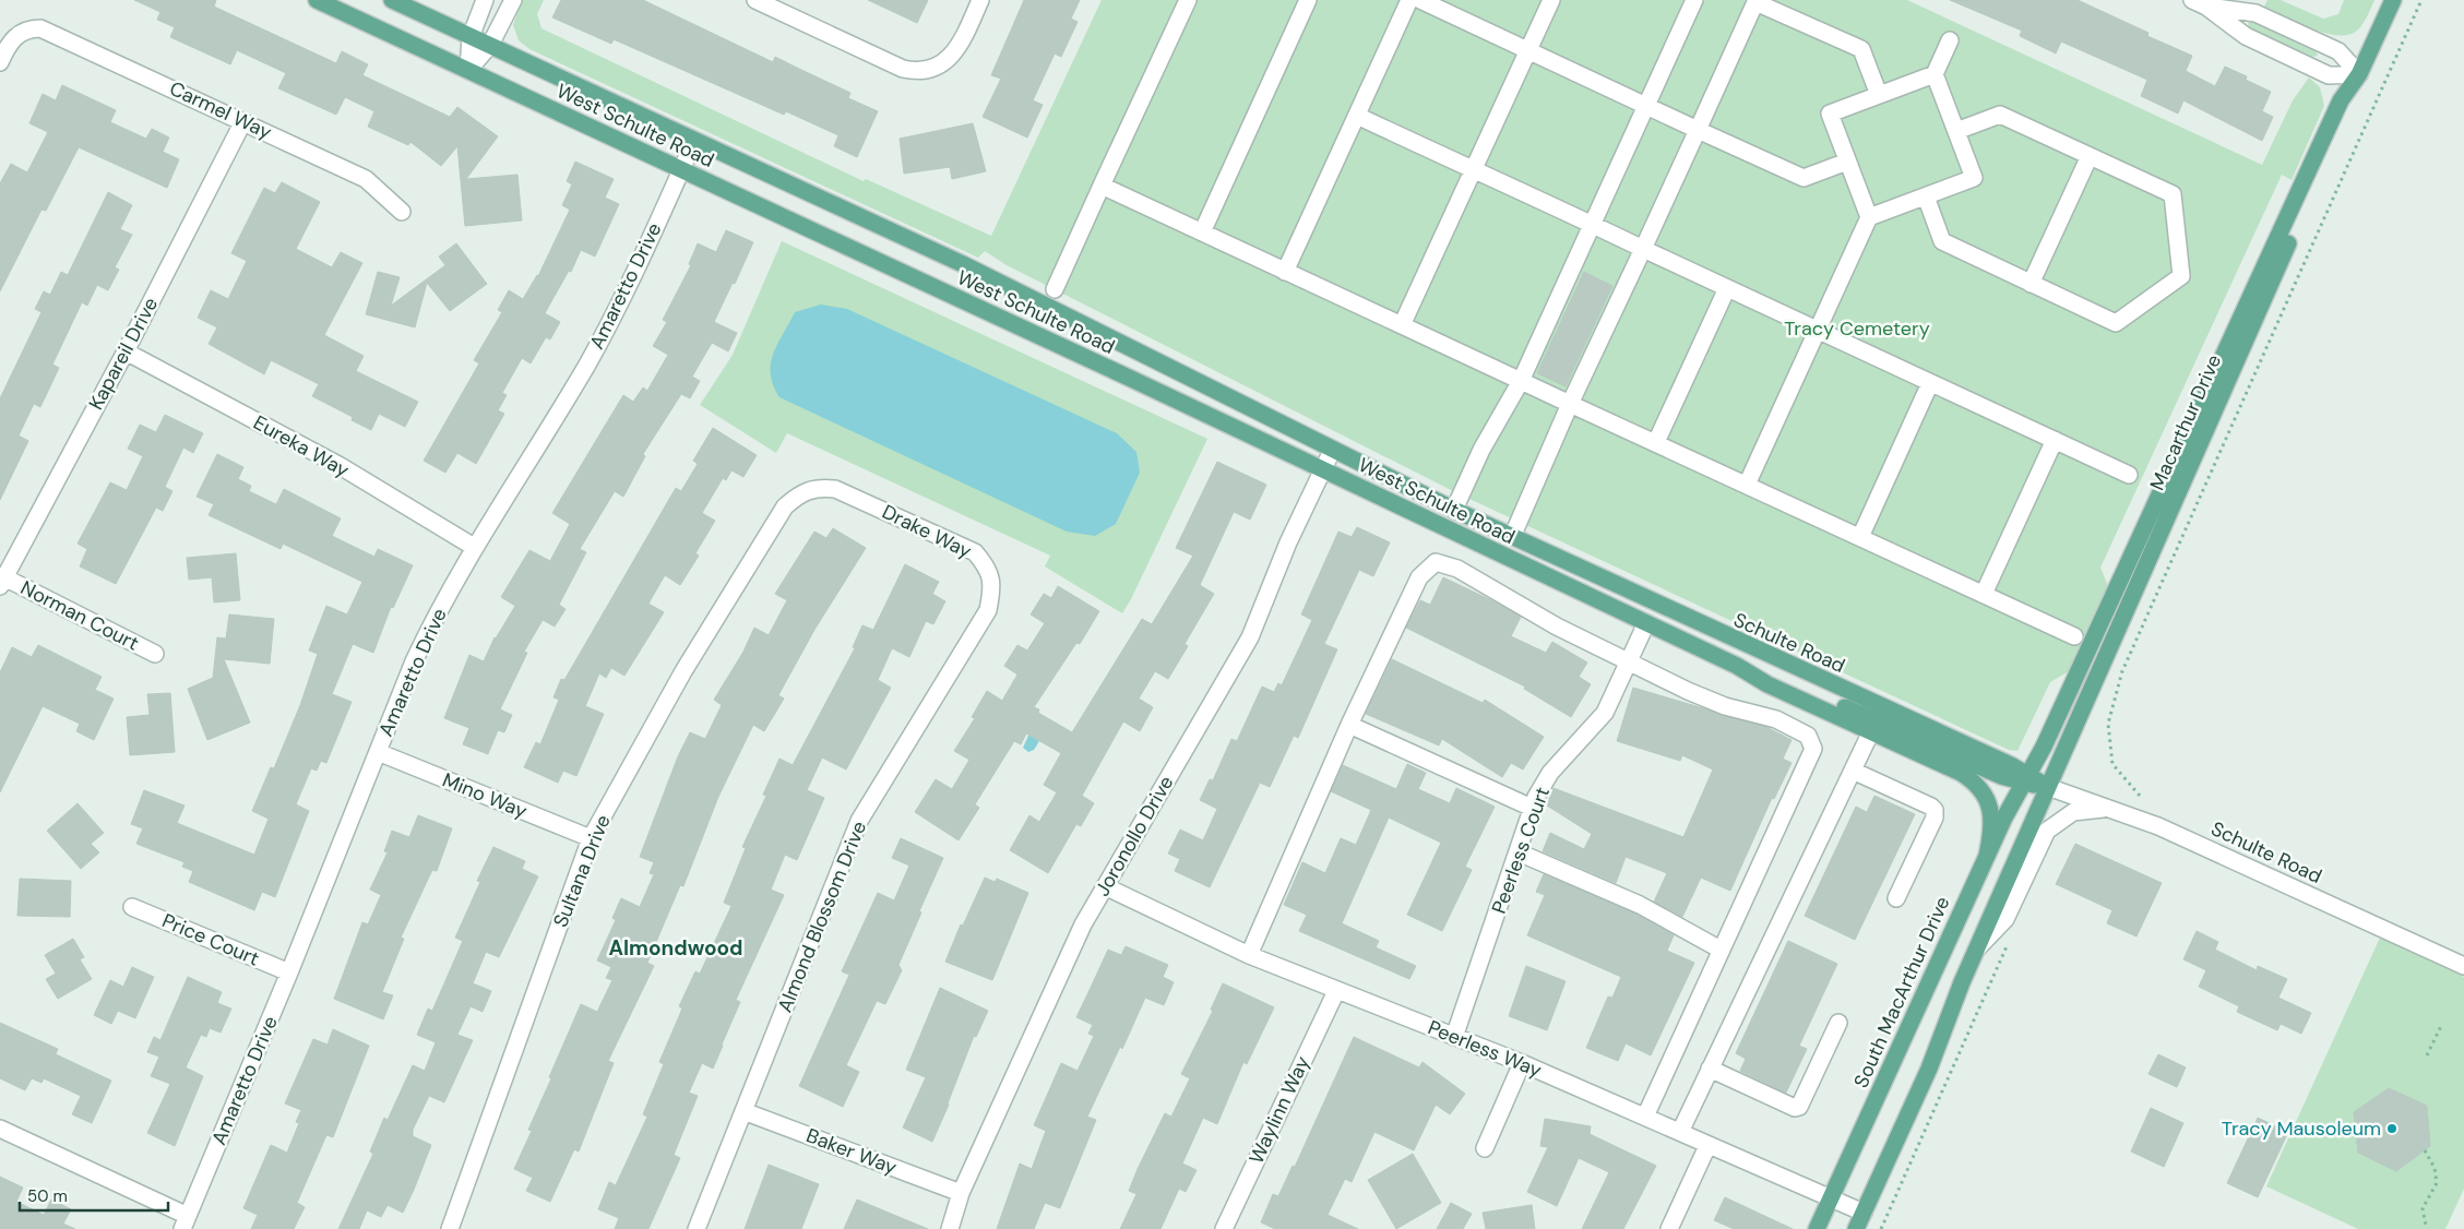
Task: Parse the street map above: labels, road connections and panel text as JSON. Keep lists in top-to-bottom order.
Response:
{
  "streets": {
    "main road": [
      "West Schulte Road",
      "Macarthur Drive",
      "Schulte Road",
      "South MacArthur Drive"
    ],
    "street": [
      "Carmel Way",
      "Amaretto Drive",
      "Kapareil Drive",
      "Eureka Way",
      "Drake Way",
      "Norman Court",
      "Mino Way",
      "Joronollo Drive",
      "Peerless Court",
      "Sultana Drive",
      "Almond Blossom Drive",
      "Price Court",
      "Peerless Way",
      "Waylinn Way",
      "Baker Way"
    ]
  },
  "crossings": [
    ["Carmel Way", "Kapareil Drive"],
    ["West Schulte Road", "Amaretto Drive"],
    ["West Schulte Road", "Schulte Road"],
    ["West Schulte Road", "Joronollo Drive"],
    ["West Schulte Road", "Peerless Court"],
    ["Amaretto Drive", "Eureka Way"],
    ["Amaretto Drive", "Mino Way"],
    ["Amaretto Drive", "Price Court"],
    ["Kapareil Drive", "Eureka Way"],
    ["Kapareil Drive", "Norman Court"],
    ["Macarthur Drive", "Schulte Road"],
    ["Macarthur Drive", "South MacArthur Drive"],
    ["Drake Way", "Sultana Drive"],
    ["Drake Way", "Almond Blossom Drive"],
    ["Schulte Road", "South MacArthur Drive"],
    ["Mino Way", "Sultana Drive"],
    ["Joronollo Drive", "Peerless Way"],
    ["Joronollo Drive", "Baker Way"],
    ["Peerless Court", "Peerless Way"],
    ["Almond Blossom Drive", "Baker Way"],
    ["South MacArthur Drive", "Peerless Way"],
    ["Peerless Way", "Waylinn Way"]
  ],
  "districts": ["Almondwood"],
  "parks": ["Tracy Cemetery"],
  "places": ["Tracy Mausoleum"],
  "scale_bar": "50 m"
}
